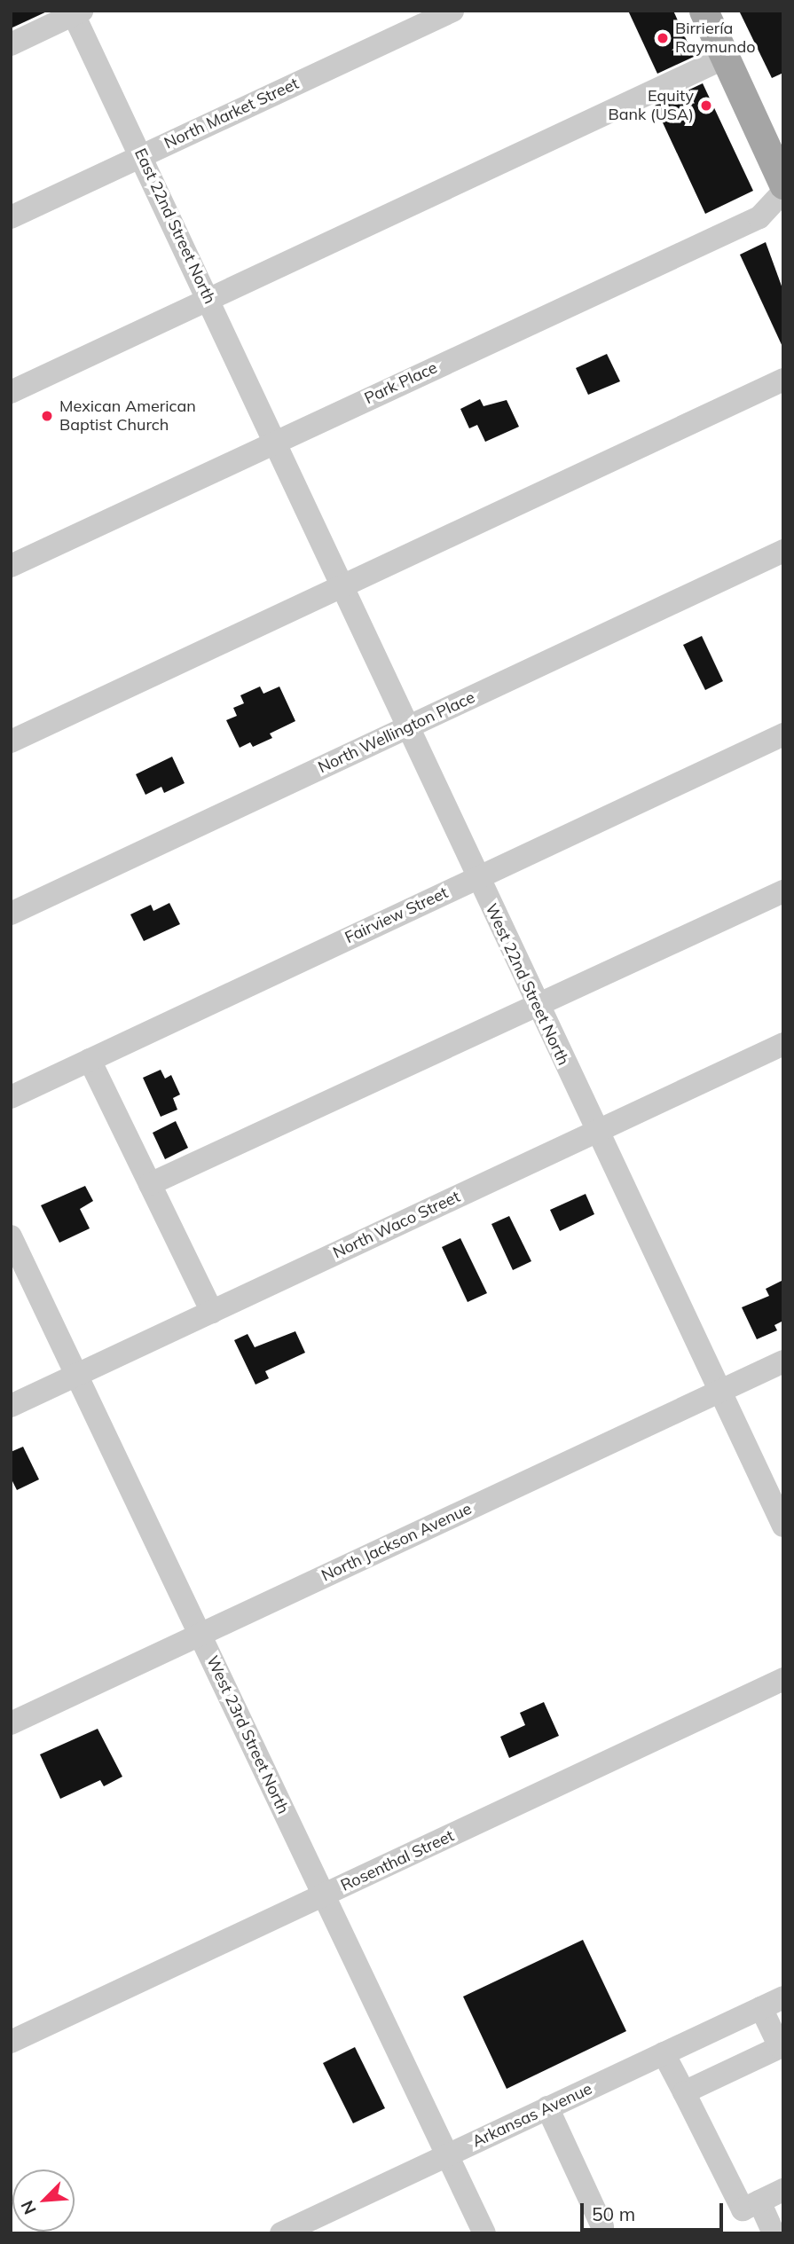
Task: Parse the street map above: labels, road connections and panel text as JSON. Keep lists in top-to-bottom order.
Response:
{
  "streets": {
    "street": [
      "North Market Street",
      "East 22nd Street North",
      "Park Place",
      "North Wellington Place",
      "Fairview Street",
      "West 22nd Street North",
      "North Waco Street",
      "North Jackson Avenue",
      "West 23rd Street North",
      "Rosenthal Street",
      "Arkansas Avenue"
    ]
  },
  "crossings": [
    ["North Market Street", "East 22nd Street North"],
    ["East 22nd Street North", "Park Place"],
    ["East 22nd Street North", "West 22nd Street North"],
    ["Park Place", "West 22nd Street North"],
    ["North Wellington Place", "West 22nd Street North"],
    ["Fairview Street", "West 22nd Street North"],
    ["West 22nd Street North", "North Waco Street"],
    ["West 22nd Street North", "North Jackson Avenue"],
    ["North Waco Street", "West 23rd Street North"],
    ["North Jackson Avenue", "West 23rd Street North"],
    ["West 23rd Street North", "Rosenthal Street"],
    ["West 23rd Street North", "Arkansas Avenue"]
  ],
  "places": ["Birriería Raymundo", "Equity Bank (USA)", "Mexican American Baptist Church"],
  "scale_bar": "50 m",
  "north": "bottom left"
}
